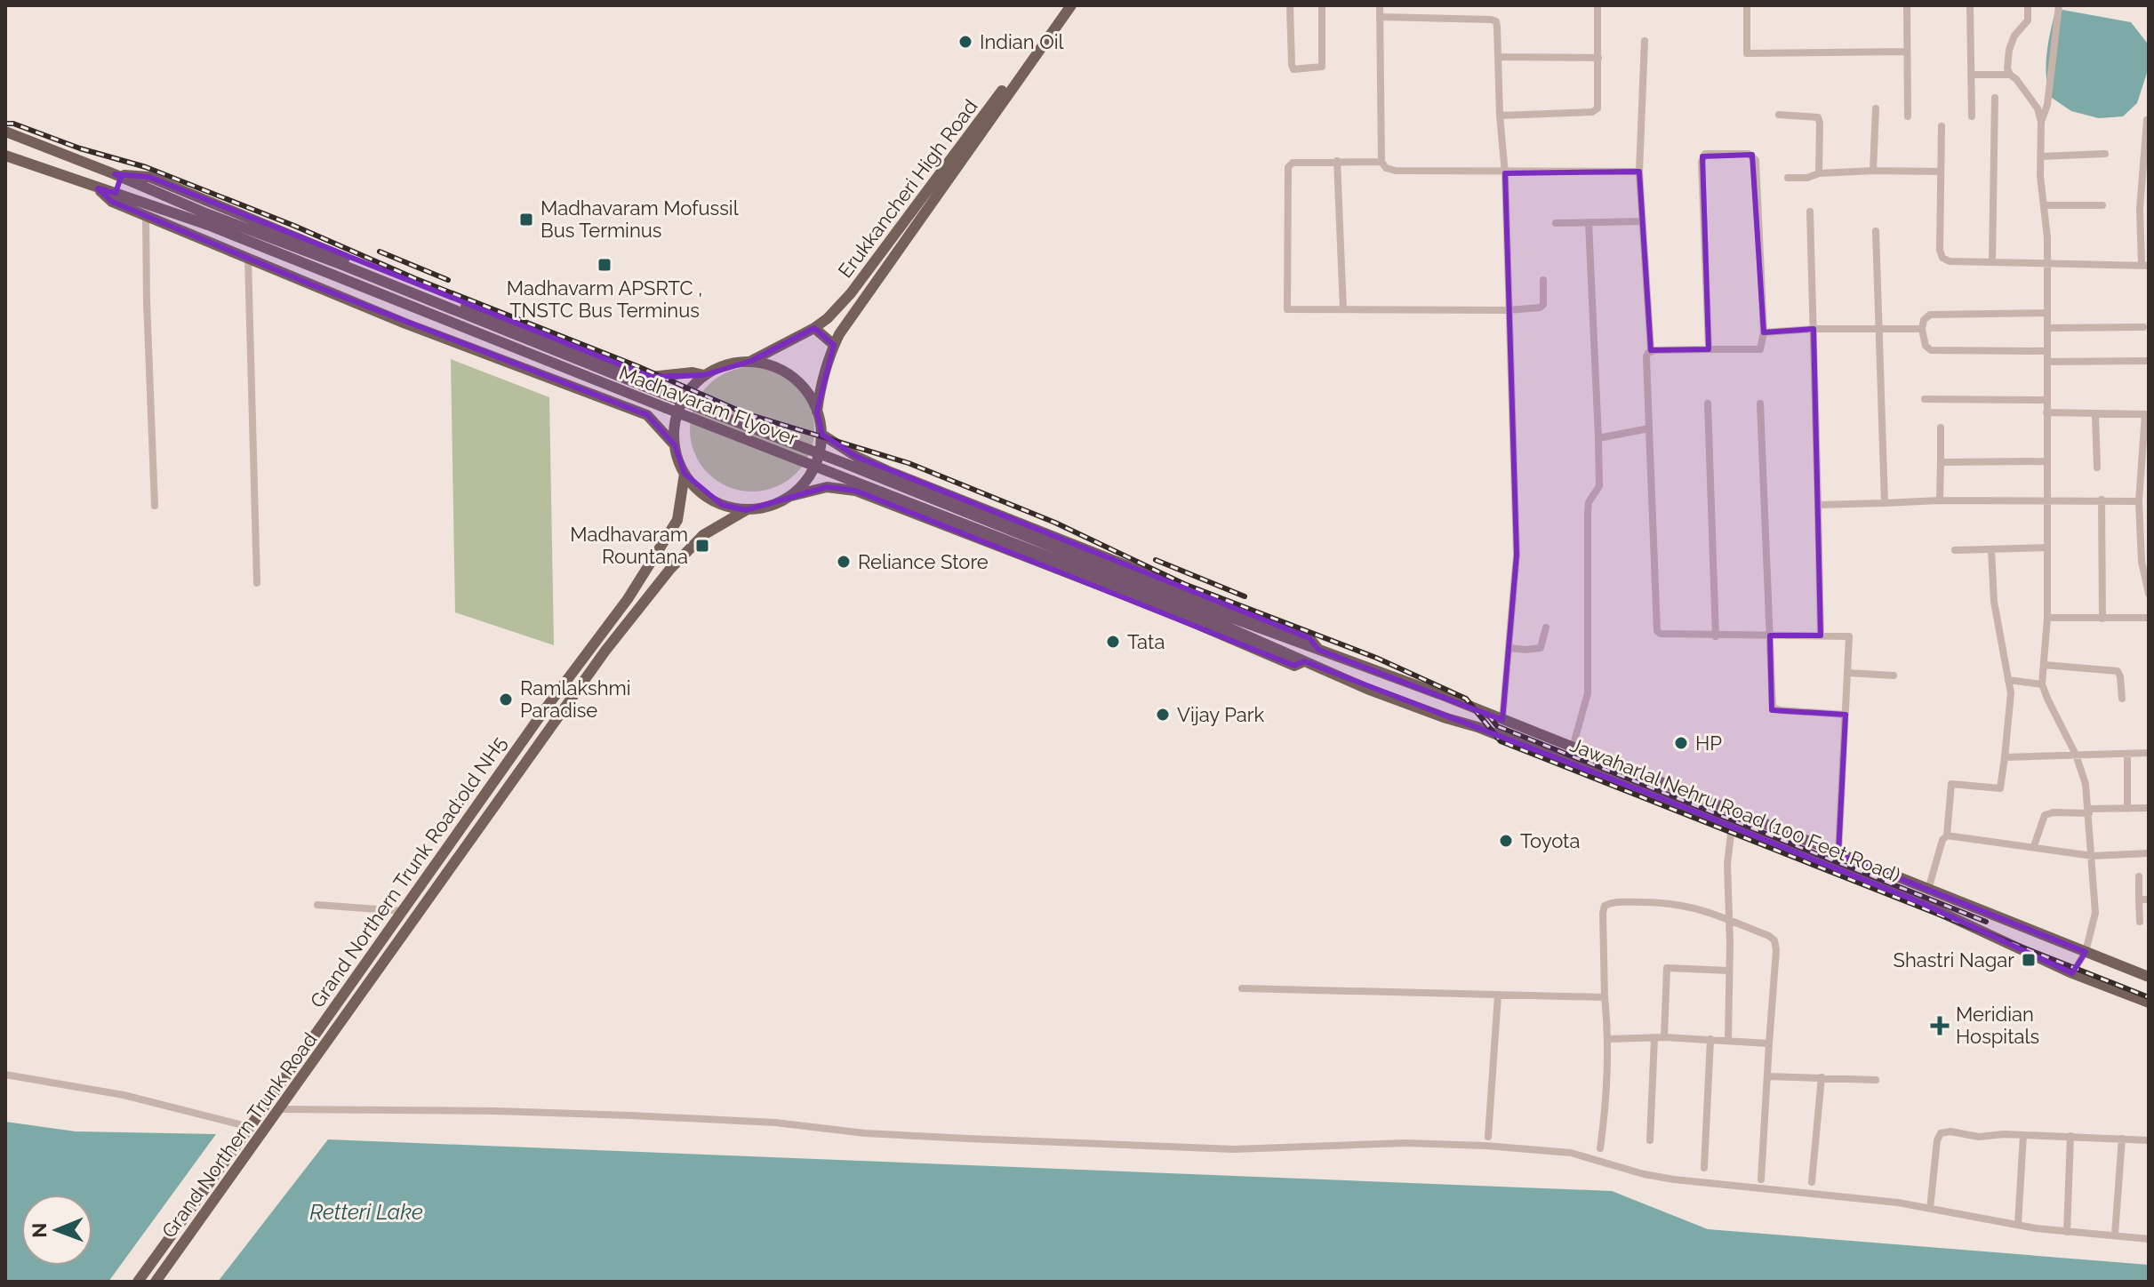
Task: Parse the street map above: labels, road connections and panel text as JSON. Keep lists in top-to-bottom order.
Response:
{
  "streets": {
    "main road": [
      "Erukkancheri High Road",
      "Madhavaram Flyover",
      "Jawaharlal Nehru Road (100 Feet Road)",
      "Grand Northern Trunk Road:old NH5",
      "Grand Northern Trunk Road"
    ]
  },
  "crossings": [
    ["Erukkancheri High Road", "Grand Northern Trunk Road:old NH5"],
    ["Erukkancheri High Road", "Grand Northern Trunk Road"],
    ["Madhavaram Flyover", "Jawaharlal Nehru Road (100 Feet Road)"],
    ["Grand Northern Trunk Road:old NH5", "Grand Northern Trunk Road"]
  ],
  "water": ["Retteri Lake"],
  "places": {
    "other": [
      "Indian Oil",
      "Reliance Store",
      "Tata",
      "Ramlakshmi Paradise",
      "Vijay Park",
      "HP",
      "Toyota"
    ],
    "transit": [
      "Madhavaram Mofussil Bus Terminus",
      "Madhavarm APSRTC , TNSTC Bus Terminus",
      "Madhavaram Rountana",
      "Shastri Nagar"
    ],
    "health": ["Meridian Hospitals"]
  },
  "north": "left"
}
